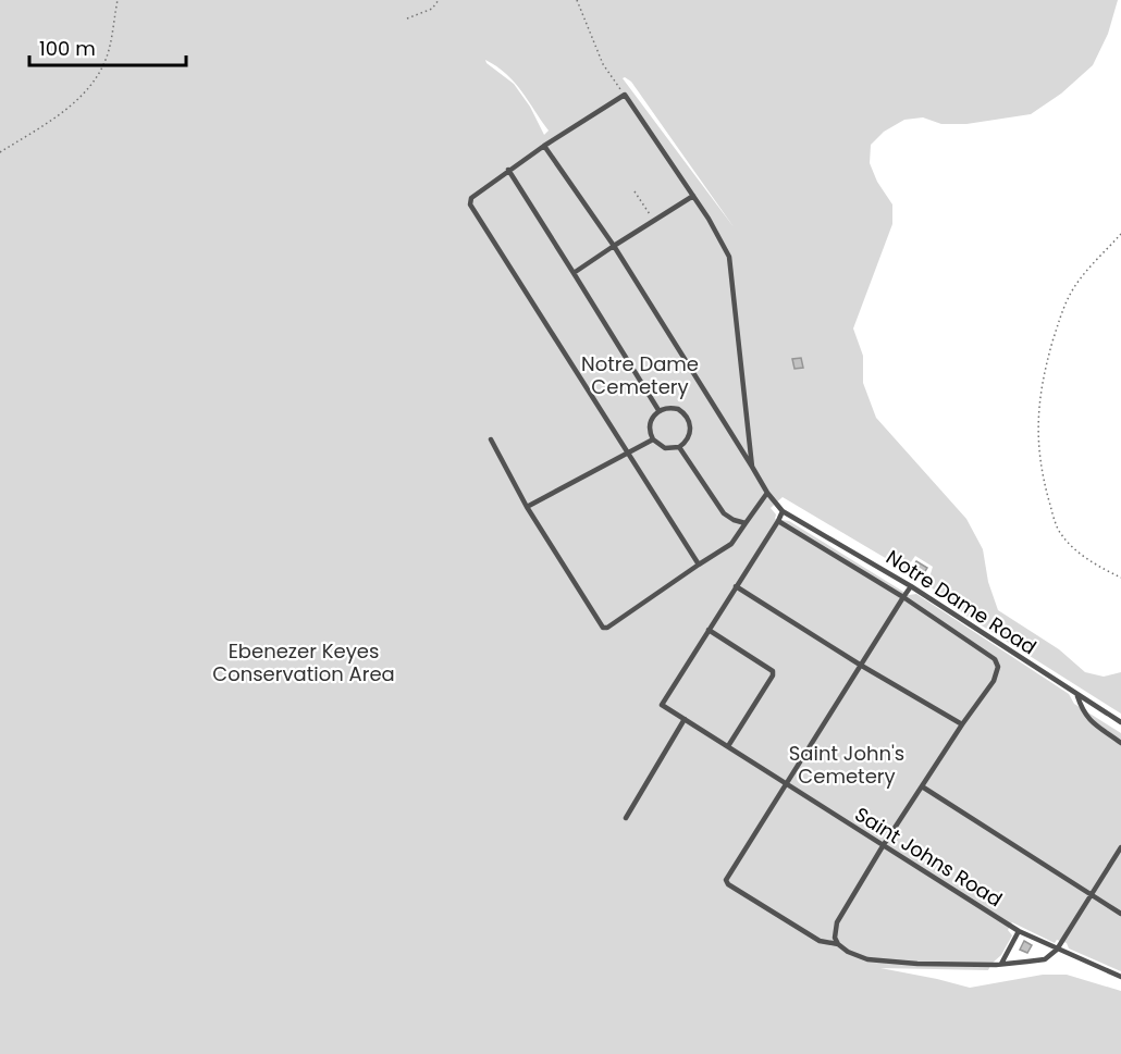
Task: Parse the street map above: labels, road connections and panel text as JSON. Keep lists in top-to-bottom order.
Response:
{
  "streets": {
    "lane": ["Notre Dame Road", "Saint Johns Road"]
  },
  "parks": ["Notre Dame Cemetery", "Ebenezer Keyes Conservation Area", "Saint John's Cemetery"],
  "scale_bar": "100 m"
}
